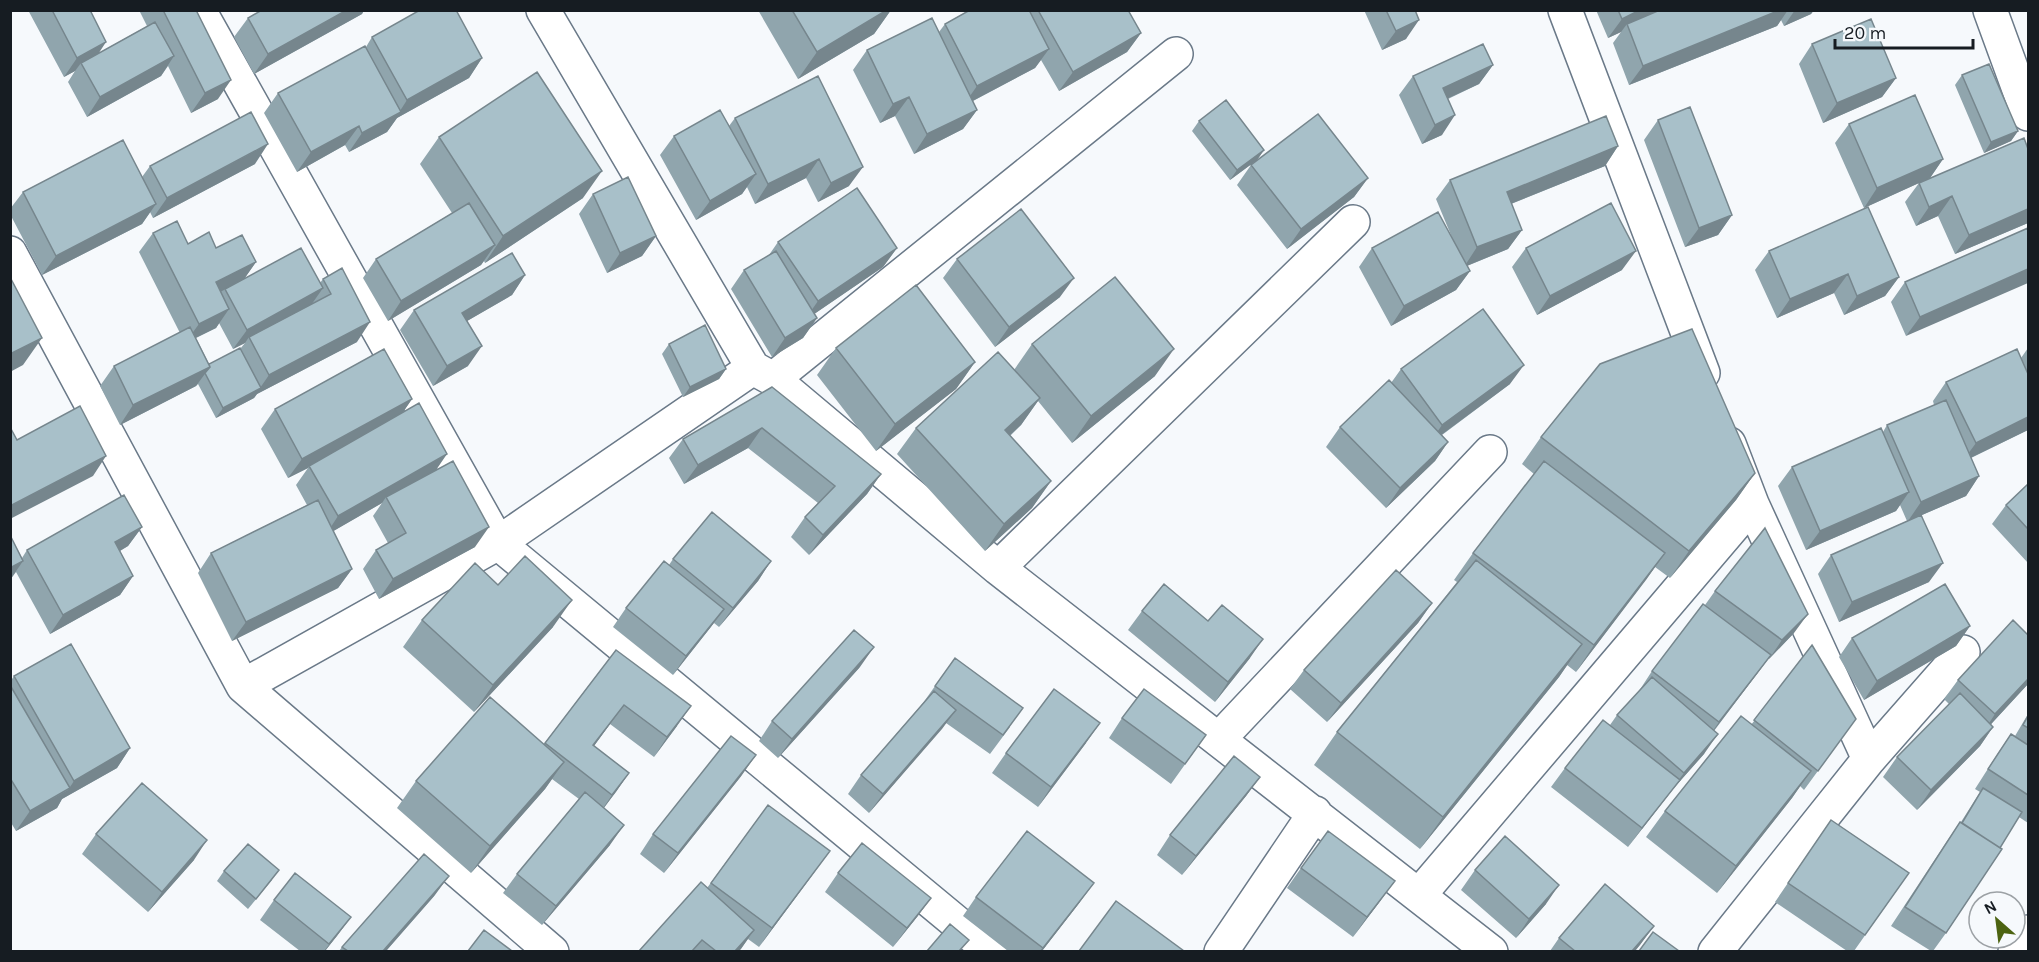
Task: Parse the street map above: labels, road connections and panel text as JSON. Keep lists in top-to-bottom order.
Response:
{
  "scale_bar": "20 m",
  "north": "top left"
}
